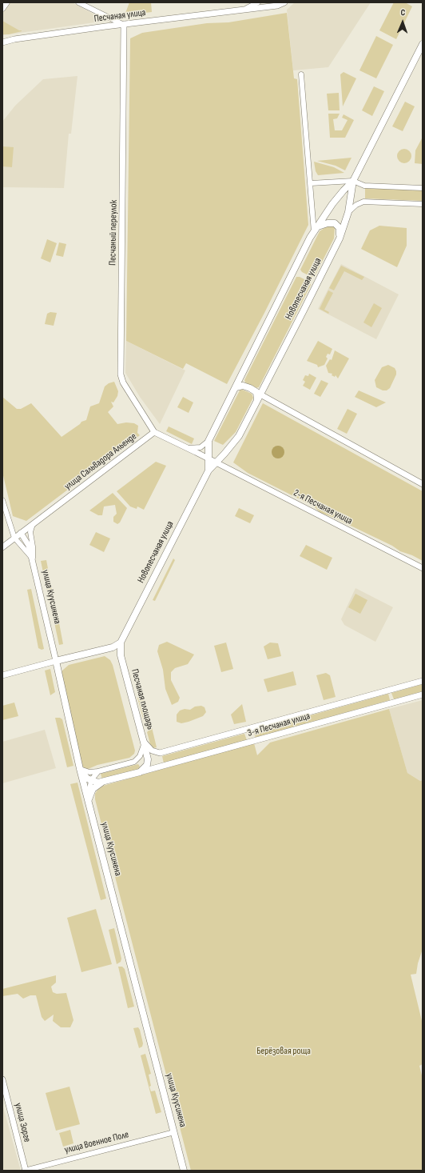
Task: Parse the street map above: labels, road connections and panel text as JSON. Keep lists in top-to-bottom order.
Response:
{
  "streets": {
    "main road": ["Новопесчаная улица", "улица Куусинена", "Песчаная площадь"],
    "street": [
      "Песчаная улица",
      "Песчаный переулок",
      "улица Сальвадора Альенде",
      "2-я Песчаная улица",
      "3-я Песчаная улица",
      "улица Зорге",
      "улица Военное Поле"
    ]
  },
  "crossings": [
    ["Песчаная улица", "Песчаный переулок"],
    ["Песчаный переулок", "улица Сальвадора Альенде"],
    ["Новопесчаная улица", "2-я Песчаная улица"],
    ["Новопесчаная улица", "Песчаная площадь"],
    ["улица Сальвадора Альенде", "улица Куусинена"],
    ["улица Куусинена", "Песчаная площадь"],
    ["улица Куусинена", "улица Военное Поле"],
    ["Песчаная площадь", "3-я Песчаная улица"],
    ["улица Зорге", "улица Военное Поле"]
  ],
  "parks": ["Берёзовая роща"],
  "north": "top"
}
